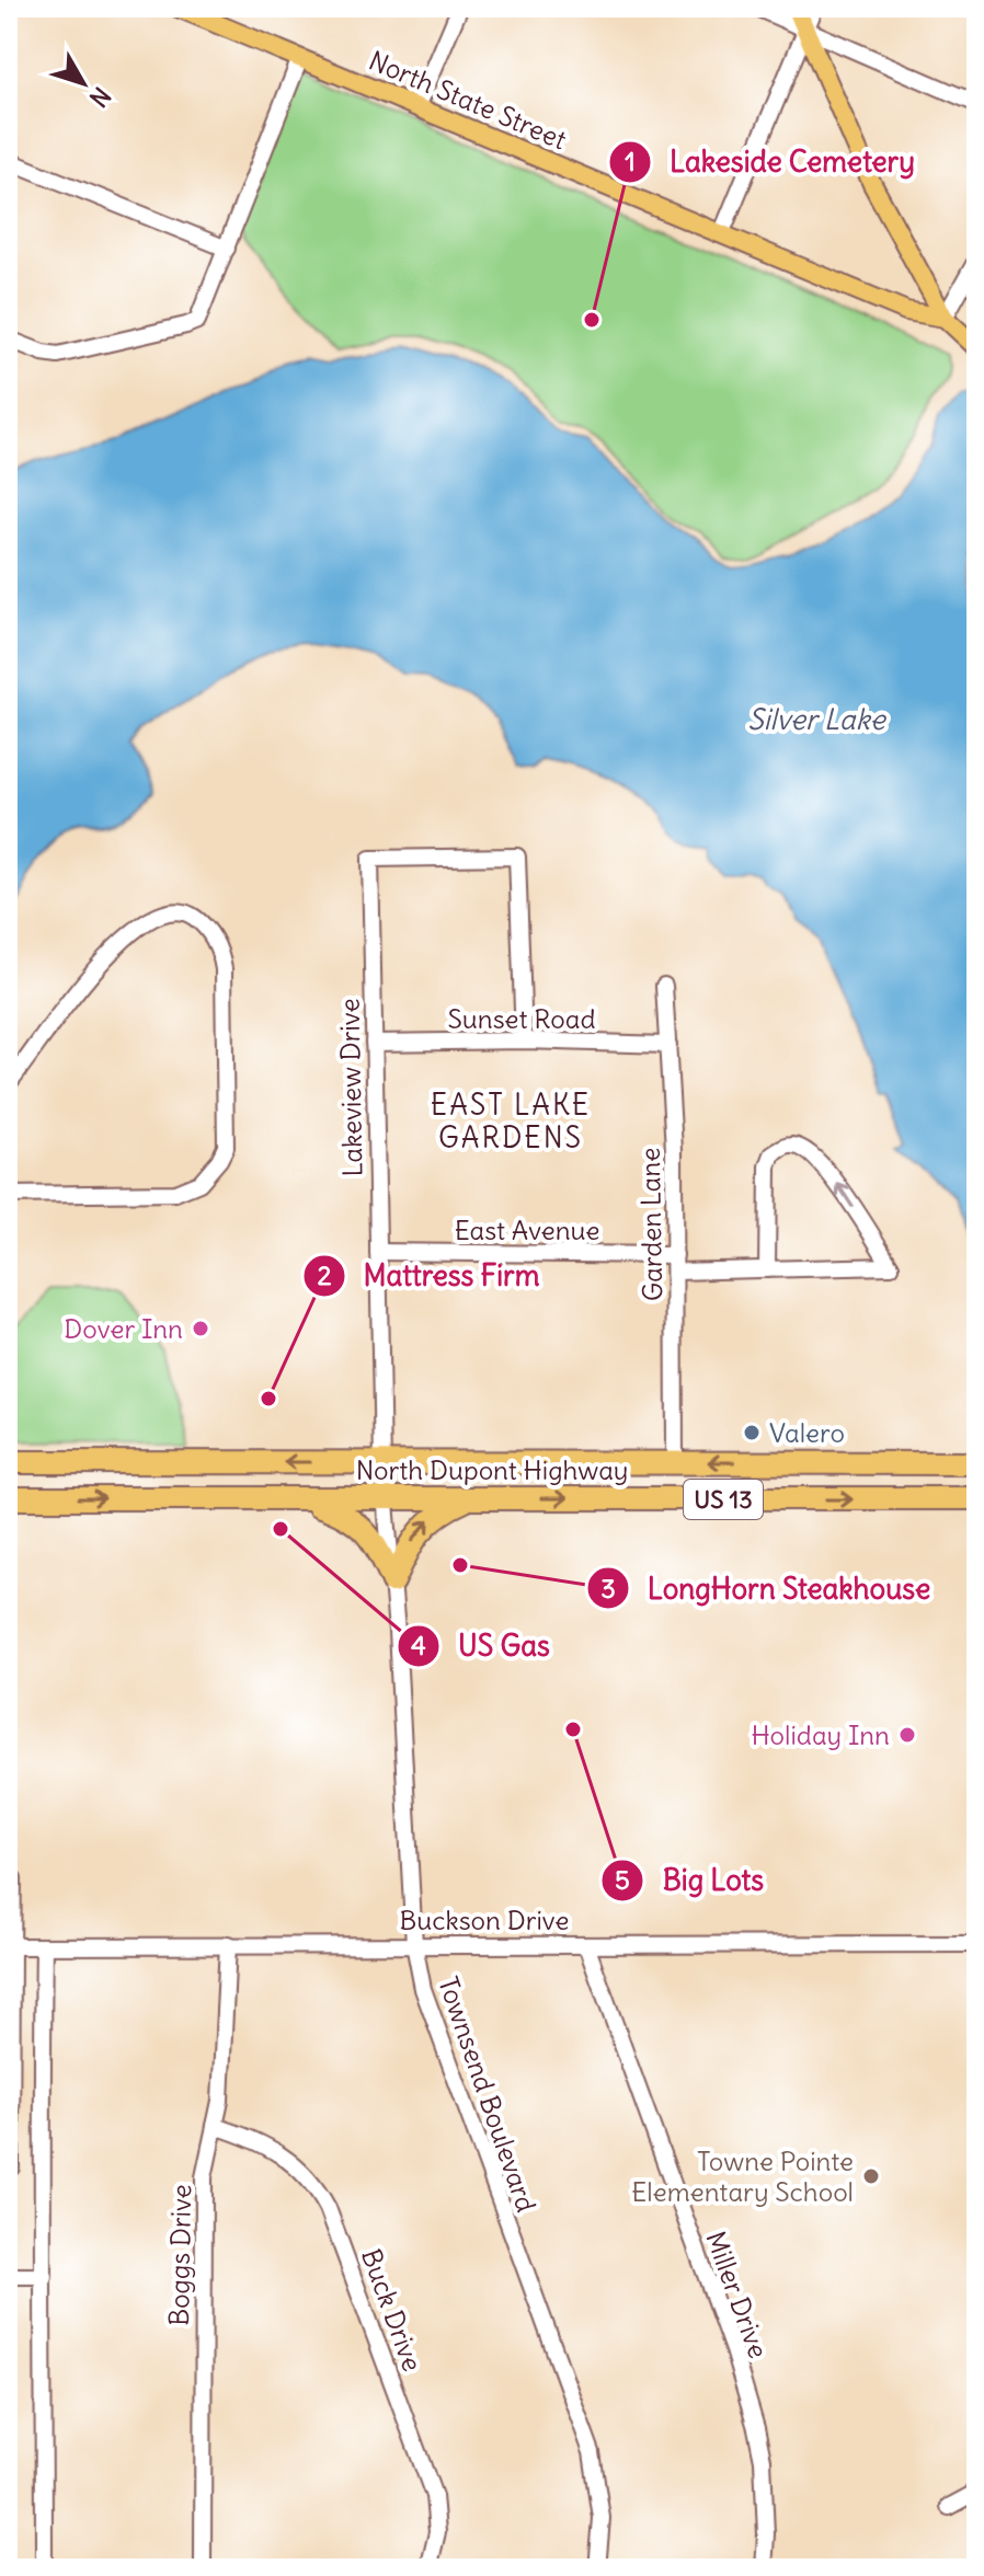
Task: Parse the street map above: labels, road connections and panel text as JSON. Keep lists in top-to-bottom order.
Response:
{
  "streets": {
    "highway": ["North Dupont Highway", "US 13"],
    "main road": ["North State Street"],
    "street": [
      "Sunset Road",
      "Lakeview Drive",
      "Garden Lane",
      "East Avenue",
      "Buckson Drive",
      "Townsend Boulevard",
      "Boggs Drive",
      "Miller Drive",
      "Buck Drive"
    ]
  },
  "crossings": [
    ["Sunset Road", "Lakeview Drive"],
    ["Sunset Road", "Garden Lane"],
    ["Lakeview Drive", "East Avenue"],
    ["Lakeview Drive", "North Dupont Highway"],
    ["Lakeview Drive", "Townsend Boulevard"],
    ["Garden Lane", "East Avenue"],
    ["Garden Lane", "North Dupont Highway"],
    ["North Dupont Highway", "Townsend Boulevard"],
    ["Buckson Drive", "Townsend Boulevard"],
    ["Buckson Drive", "Boggs Drive"],
    ["Buckson Drive", "Miller Drive"],
    ["Boggs Drive", "Buck Drive"]
  ],
  "districts": ["EAST LAKE GARDENS"],
  "water": ["Silver Lake"],
  "places": [
    "Lakeside Cemetery",
    "Dover Inn",
    "Mattress Firm",
    "Valero",
    "US Gas",
    "LongHorn Steakhouse",
    "Big Lots",
    "Holiday Inn",
    "Towne Pointe Elementary School"
  ],
  "north": "bottom right"
}
